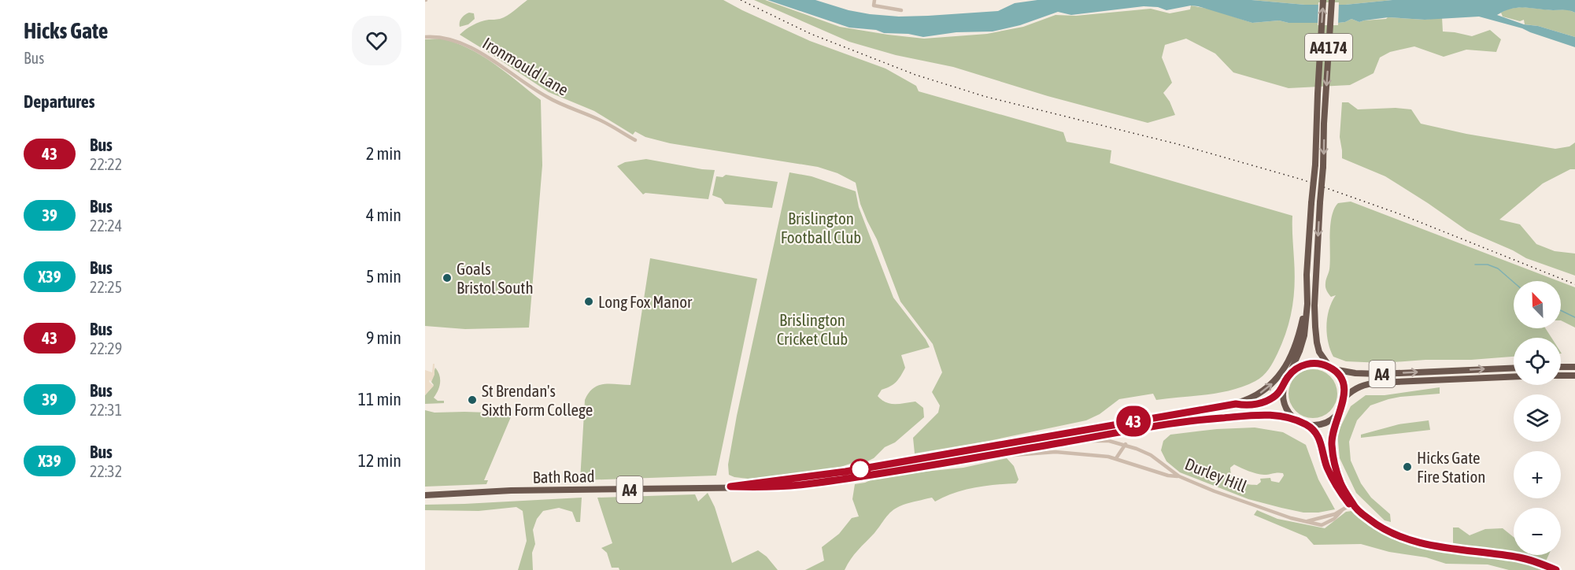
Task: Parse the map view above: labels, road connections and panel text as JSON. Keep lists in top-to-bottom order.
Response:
{
  "streets": {
    "highway": ["A4174", "A4", "Bath Road"],
    "street": ["Ironmould Lane", "Durley Hill"]
  },
  "crossings": [
    ["A4174", "A4"],
    ["A4174", "Bath Road"],
    ["A4", "Bath Road"],
    ["Durley Hill", "Bath Road"]
  ],
  "parks": ["Brislington Football Club", "Brislington Cricket Club"],
  "places": [
    "Goals Bristol South",
    "Long Fox Manor",
    "St Brendan's Sixth Form College",
    "Hicks Gate Fire Station"
  ],
  "lines": ["bus line 43"],
  "north": "top left",
  "page": {
    "heading": [
      ["Hicks Gate", "Bus"],
      "Departures"
    ],
    "on_map": "43",
    "list": [
      {
        "mark": "43",
        "name": "Bus",
        "note": "22:22",
        "value": "2 min"
      },
      {
        "mark": "39",
        "name": "Bus",
        "note": "22:24",
        "value": "4 min"
      },
      {
        "mark": "X39",
        "name": "Bus",
        "note": "22:25",
        "value": "5 min"
      },
      {
        "mark": "43",
        "name": "Bus",
        "note": "22:29",
        "value": "9 min"
      },
      {
        "mark": "39",
        "name": "Bus",
        "note": "22:31",
        "value": "11 min"
      },
      {
        "mark": "X39",
        "name": "Bus",
        "note": "22:32",
        "value": "12 min"
      }
    ],
    "map_buttons": ["+", "−"]
  }
}
